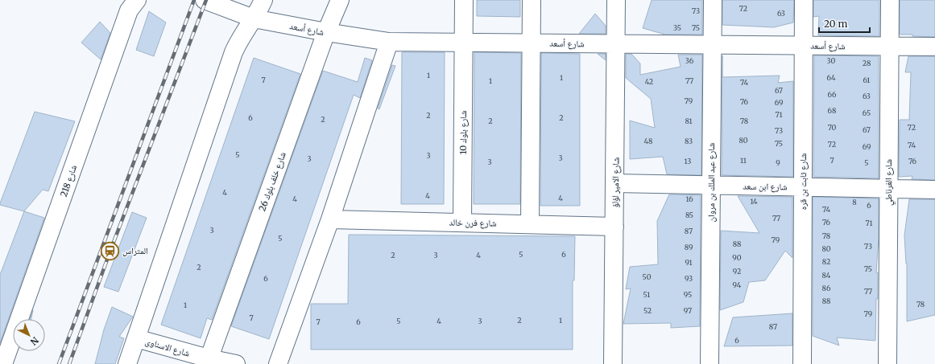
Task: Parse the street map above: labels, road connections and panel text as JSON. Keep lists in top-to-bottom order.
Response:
{
  "streets": {
    "street": [
      "شارع أسعد",
      "شارع بلوك 10",
      "شارع 218",
      "شارع خلف بلوك 26",
      "شارع ثابت بن قره",
      "شارع الامير لؤلؤ",
      "شارع عبد الملك بن مروان",
      "شارع الغرناطي",
      "شارع ابن سعد",
      "شارع فرن خالد",
      "شارع الاسناوى"
    ]
  },
  "crossings": [
    ["شارع أسعد", "شارع بلوك 10"],
    ["شارع أسعد", "شارع خلف بلوك 26"],
    ["شارع أسعد", "شارع ثابت بن قره"],
    ["شارع أسعد", "شارع الامير لؤلؤ"],
    ["شارع أسعد", "شارع عبد الملك بن مروان"],
    ["شارع أسعد", "شارع الغرناطي"],
    ["شارع بلوك 10", "شارع فرن خالد"],
    ["شارع خلف بلوك 26", "شارع الاسناوى"],
    ["شارع ثابت بن قره", "شارع ابن سعد"],
    ["شارع الامير لؤلؤ", "شارع ابن سعد"],
    ["شارع الامير لؤلؤ", "شارع فرن خالد"],
    ["شارع عبد الملك بن مروان", "شارع ابن سعد"],
    ["شارع الغرناطي", "شارع ابن سعد"]
  ],
  "places": {
    "station": ["المتراس"]
  },
  "house_numbers": [
    "72",
    "73",
    "63",
    "35",
    "75",
    "36",
    "30",
    "28",
    "1",
    "1",
    "64",
    "7",
    "61",
    "1",
    "77",
    "42",
    "74",
    "67",
    "66",
    "63",
    "79",
    "76",
    "69",
    "68",
    "65",
    "71",
    "2",
    "6",
    "2",
    "2",
    "2",
    "81",
    "78",
    "70",
    "72",
    "67",
    "73",
    "80",
    "48",
    "83",
    "75",
    "72",
    "74",
    "69",
    "5",
    "3",
    "3",
    "3",
    "11",
    "7",
    "13",
    "76",
    "3",
    "9",
    "5",
    "4",
    "4",
    "4",
    "4",
    "16",
    "14",
    "8",
    "6",
    "74",
    "85",
    "77",
    "76",
    "71",
    "3",
    "87",
    "78",
    "5",
    "79",
    "88",
    "73",
    "89",
    "80",
    "5",
    "6",
    "2",
    "3",
    "4",
    "90",
    "82",
    "91",
    "2",
    "75",
    "92",
    "84",
    "50",
    "6",
    "93",
    "94",
    "86",
    "77",
    "51",
    "95",
    "88",
    "78",
    "1",
    "52",
    "97",
    "79",
    "7",
    "2",
    "1",
    "5",
    "4",
    "3",
    "7",
    "6",
    "87",
    "6"
  ],
  "scale_bar": "20 m",
  "north": "bottom right"
}
